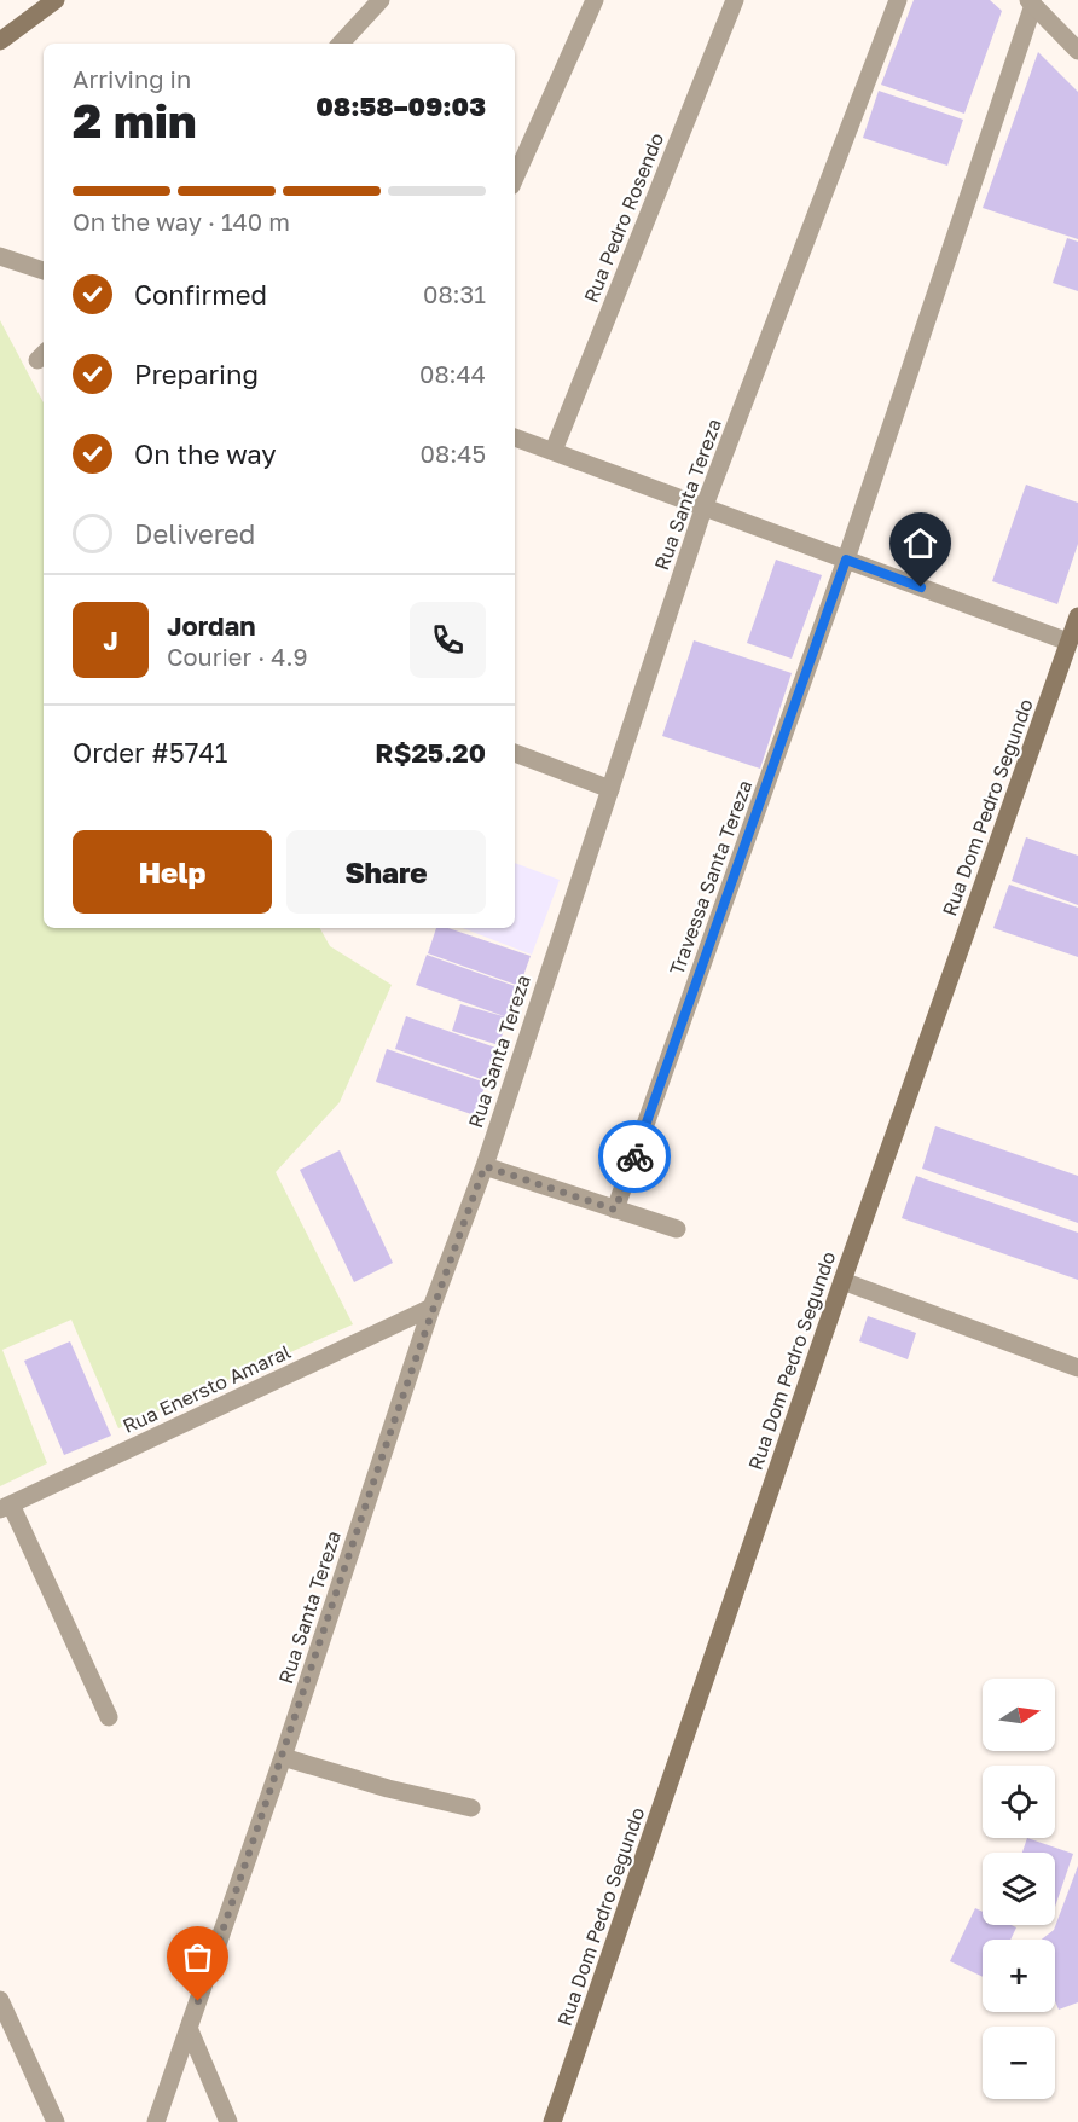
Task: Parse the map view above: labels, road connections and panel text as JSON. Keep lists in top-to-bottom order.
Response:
{
  "streets": {
    "street": [
      "Rua Pedro Rosendo",
      "Rua Santa Tereza",
      "Rua Dom Pedro Segundo",
      "Travessa Santa Tereza",
      "Rua Enersto Amaral"
    ]
  },
  "crossings": [
    ["Rua Santa Tereza", "Rua Enersto Amaral"]
  ],
  "north": "right",
  "page": {
    "heading": ["2 min", "Arriving in", "08:58–09:03"],
    "panel": [
      "Jordan",
      "Courier · 4.9",
      "Order #5741",
      "R$25.20"
    ],
    "bar": "On the way · 140 m",
    "list": [
      ["Confirmed", "08:31"],
      ["Preparing", "08:44"],
      ["On the way", "08:45"],
      "Delivered"
    ],
    "round": "J",
    "buttons": ["Help", "Share"],
    "map_buttons": ["+", "−"]
  }
}
